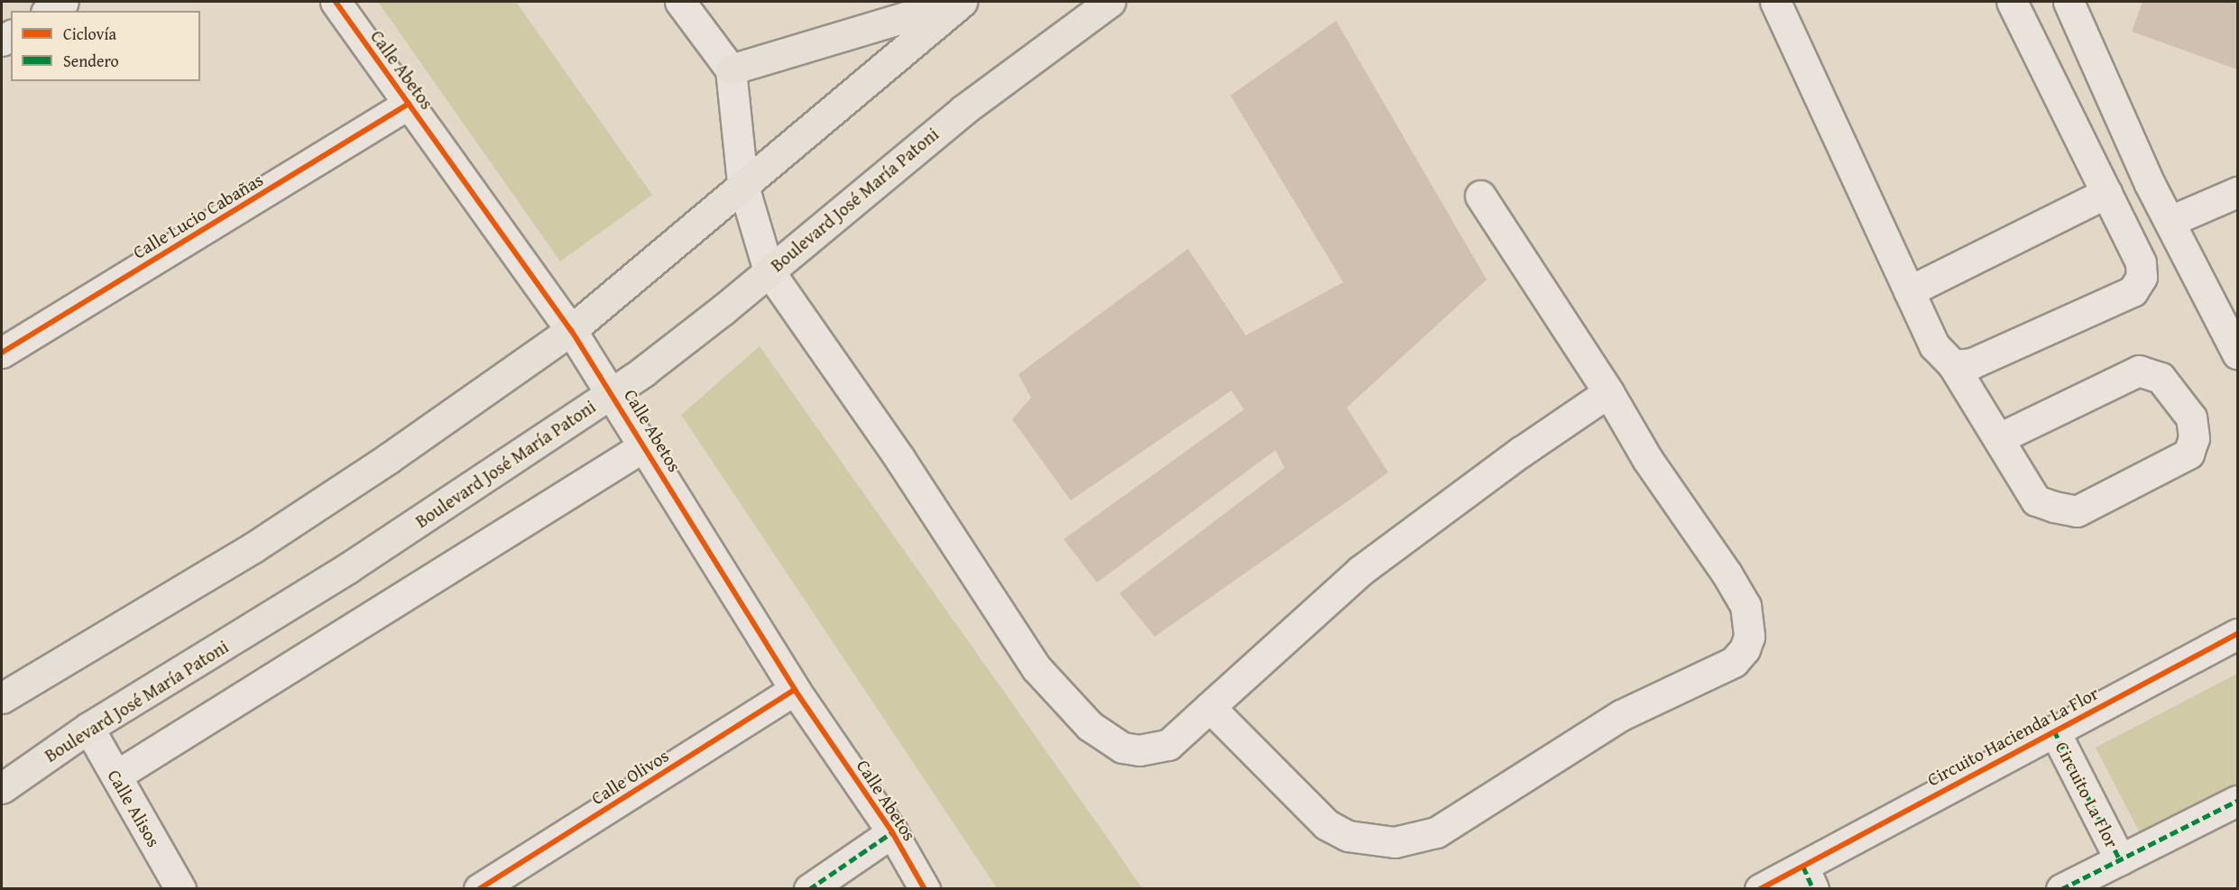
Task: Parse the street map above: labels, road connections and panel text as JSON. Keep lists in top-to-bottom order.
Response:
{
  "streets": {
    "main road": ["Boulevard José María Patoni"],
    "street": [
      "Calle Abetos",
      "Calle Lucio Cabañas",
      "Circuito Hacienda La Flor",
      "Calle Olivos",
      "Circuito La Flor",
      "Calle Alisos"
    ]
  },
  "crossings": [
    ["Calle Abetos", "Boulevard José María Patoni"],
    ["Calle Abetos", "Calle Lucio Cabañas"],
    ["Calle Abetos", "Calle Olivos"],
    ["Boulevard José María Patoni", "Calle Alisos"],
    ["Circuito Hacienda La Flor", "Circuito La Flor"]
  ],
  "legend": ["Ciclovía", "Sendero"]
}
